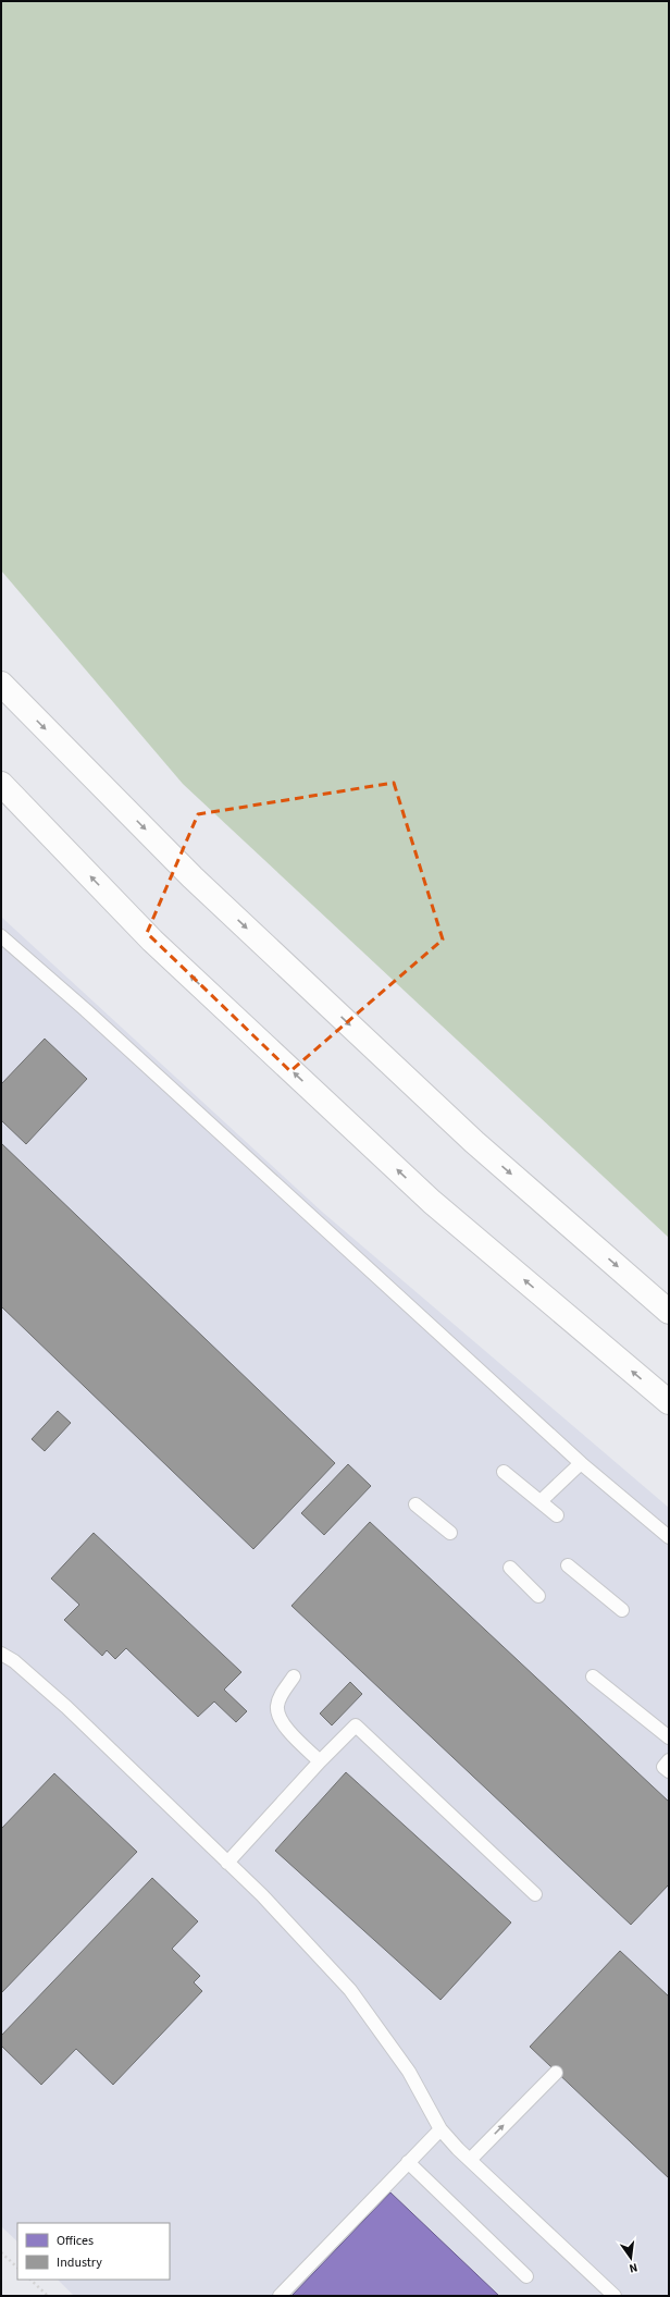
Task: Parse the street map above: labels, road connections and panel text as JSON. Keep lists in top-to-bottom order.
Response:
{
  "legend": ["Offices", "Industry"],
  "north": "bottom"
}
